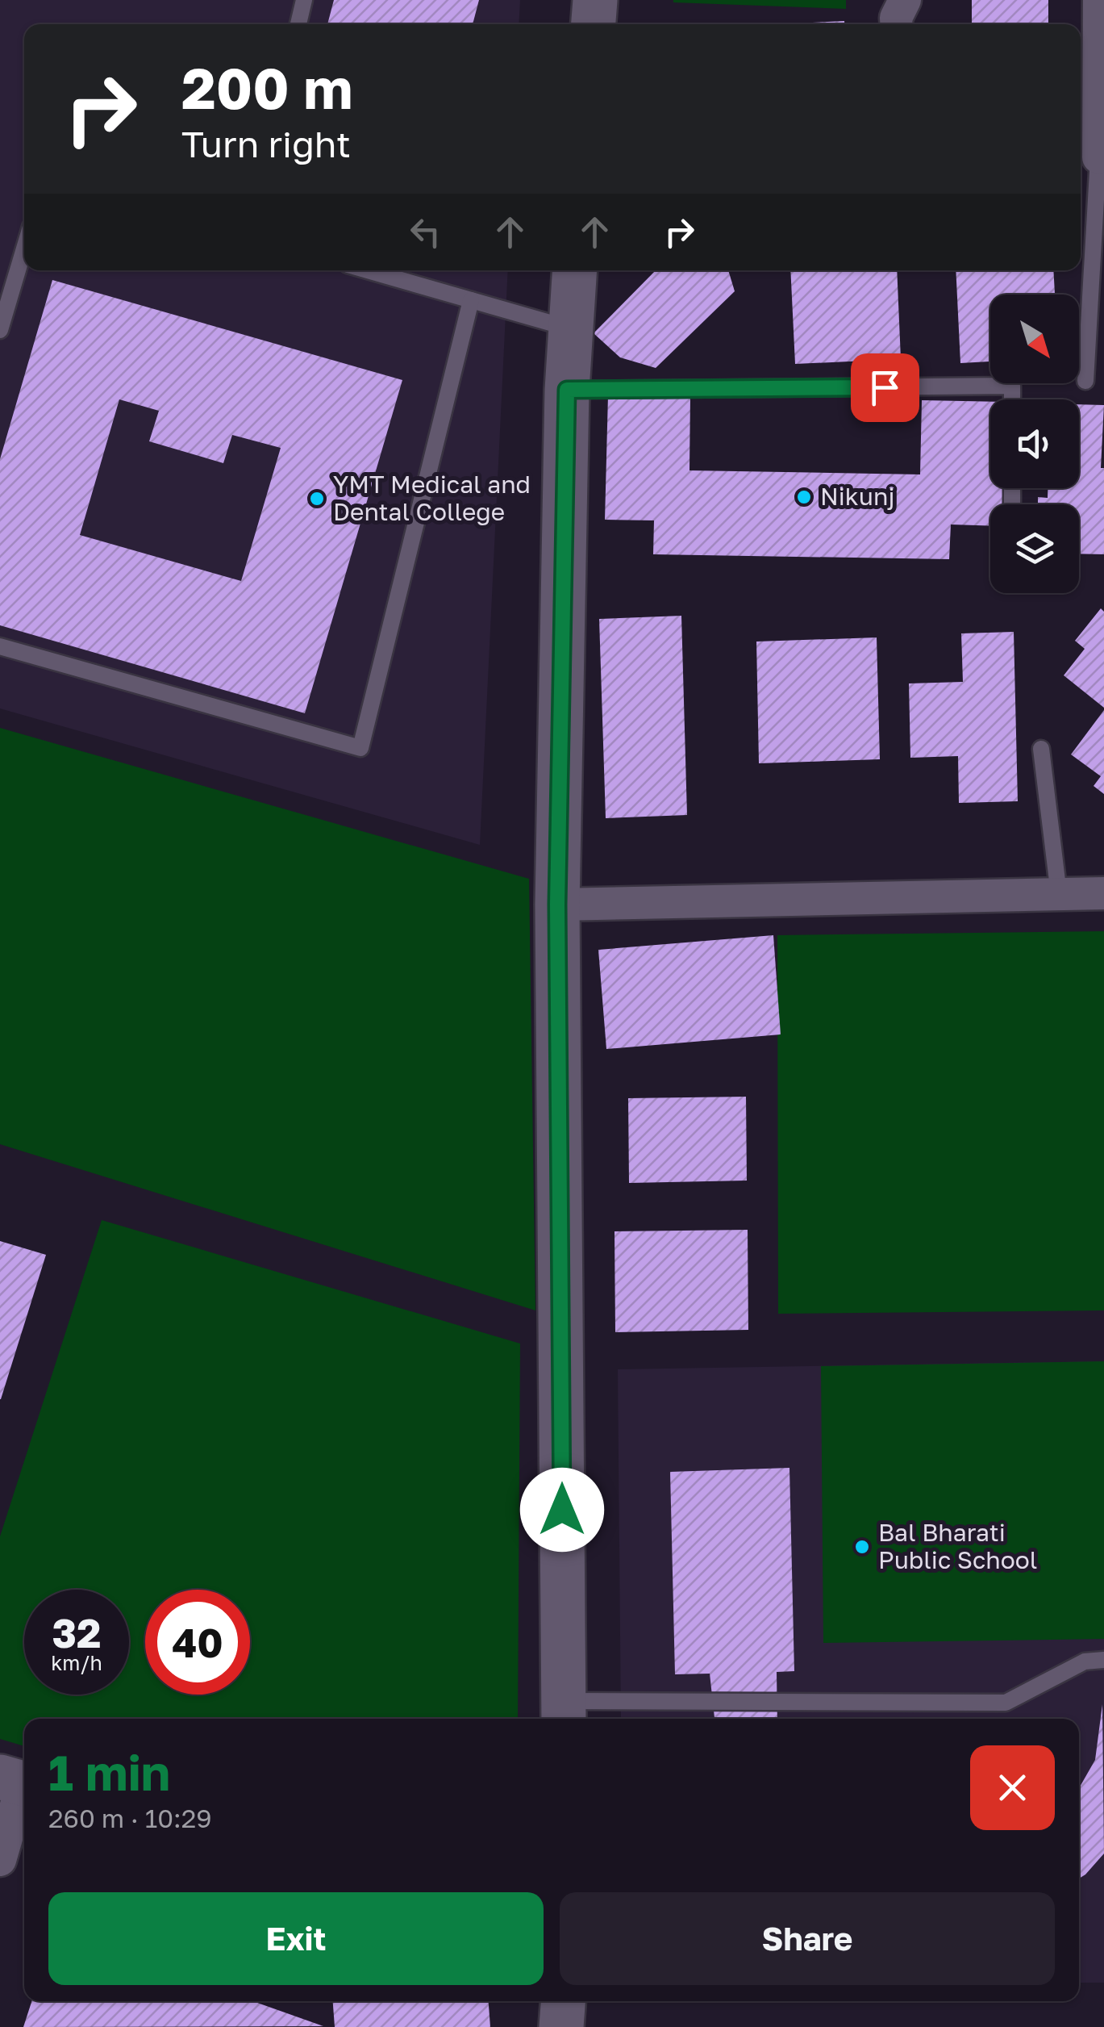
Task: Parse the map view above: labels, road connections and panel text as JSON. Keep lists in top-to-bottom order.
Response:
{
  "places": ["Nikunj", "YMT Medical and Dental College", "Bal Bharati Public School"],
  "north": "bottom right",
  "page": {
    "turn": ["200 m", "Turn right"],
    "speed": "32 km/h",
    "limit": "40",
    "heading": ["1 min", "260 m · 10:29"],
    "buttons": ["Exit", "Share"]
  }
}
